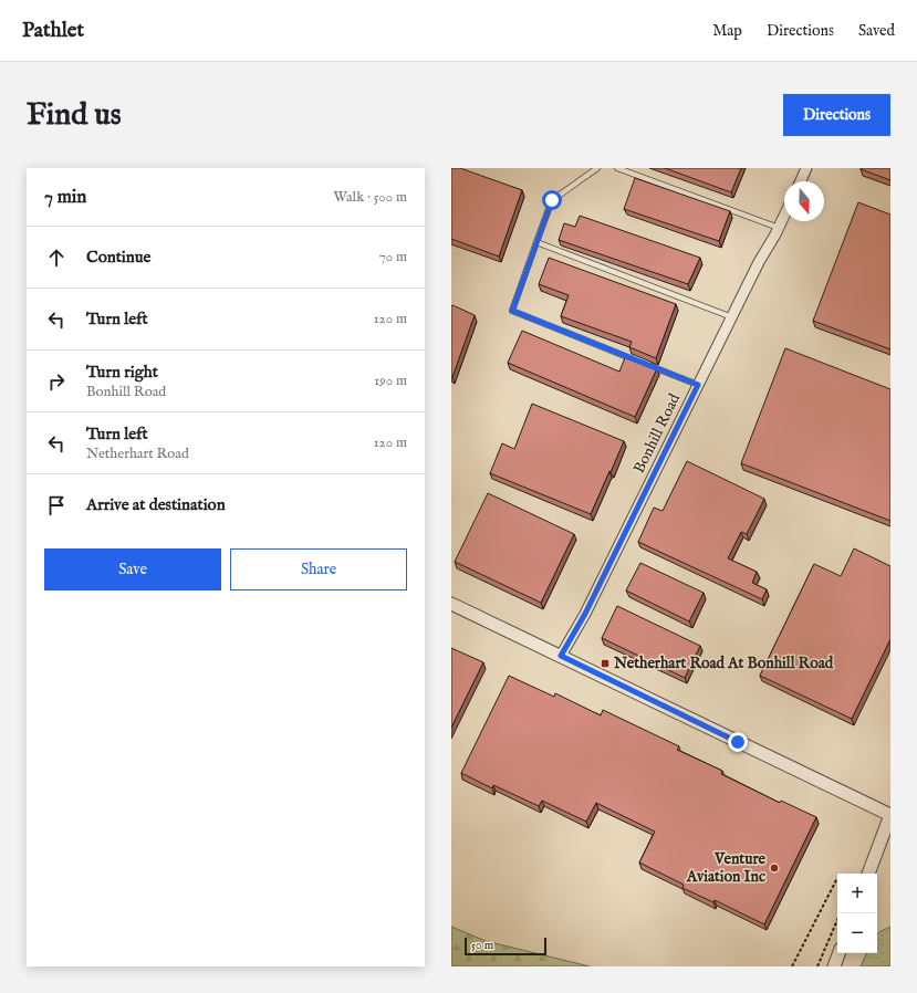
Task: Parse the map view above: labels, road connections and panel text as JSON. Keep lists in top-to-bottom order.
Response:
{
  "streets": {
    "street": ["Bonhill Road"]
  },
  "places": {
    "transit": ["Netherhart Road At Bonhill Road"],
    "other": ["Venture Aviation Inc"]
  },
  "scale_bar": "50 m",
  "north": "bottom",
  "page": {
    "header": "Pathlet",
    "nav": ["Map", "Directions", "Saved"],
    "buttons": [
      "Directions",
      ["Save", "Share"]
    ],
    "title": "Find us",
    "heading": ["7 min", "Walk · 500 m"],
    "list": [
      ["Continue", "70 m"],
      ["Turn left", "120 m"],
      ["Turn right", "Bonhill Road", "190 m"],
      ["Turn left", "Netherhart Road", "120 m"],
      "Arrive at destination"
    ],
    "map_buttons": ["+", "−"],
    "scale": "50 m"
  }
}
